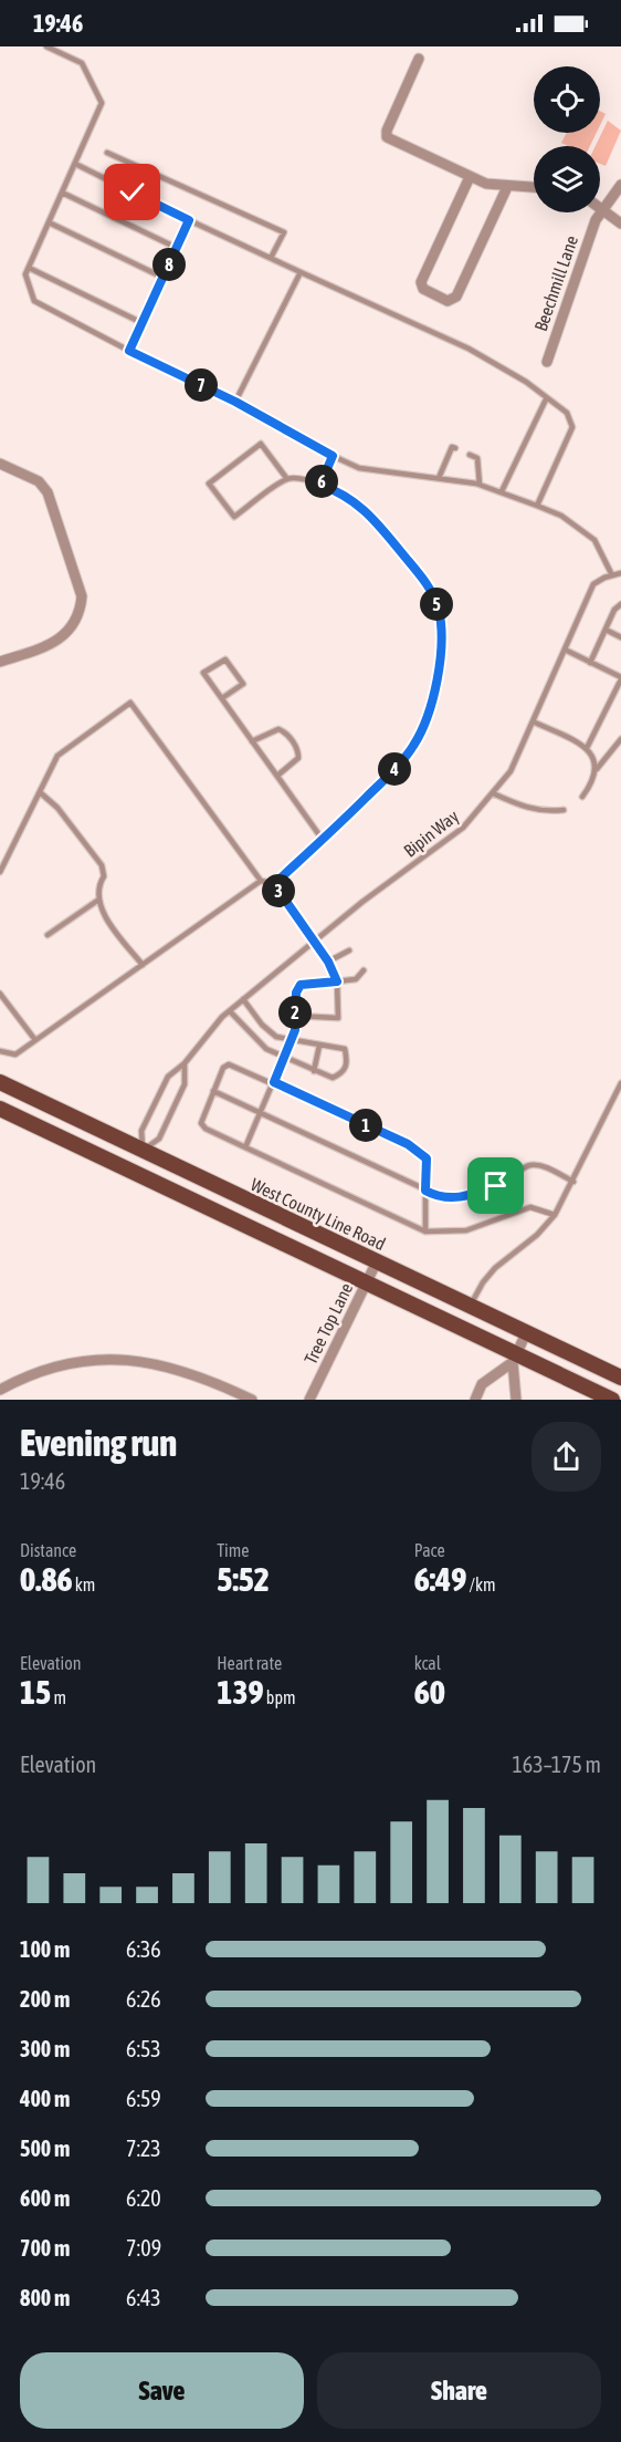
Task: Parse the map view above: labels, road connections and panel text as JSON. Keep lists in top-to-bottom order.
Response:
{
  "streets": {
    "main road": ["West County Line Road"],
    "street": ["Beechmill Lane", "Tree Top Lane"],
    "lane": ["Bipin Way"]
  },
  "crossings": [
    ["Bipin Way", "West County Line Road"],
    ["West County Line Road", "Tree Top Lane"]
  ],
  "page": {
    "status": "19:46",
    "pins": [
      "8",
      "7",
      "6",
      "5",
      "4",
      "3",
      "2",
      "1"
    ],
    "heading": ["Evening run", "19:46"],
    "stats": [
      ["Distance", "0.86 km"],
      ["Time", "5:52"],
      ["Pace", "6:49 /km"],
      ["Elevation", "15 m"],
      ["Heart rate", "139 bpm"],
      ["kcal", "60"]
    ],
    "chart": ["Elevation", "163–175 m"],
    "list": [
      {
        "name": "100 m",
        "note": "6:36"
      },
      {
        "name": "200 m",
        "note": "6:26"
      },
      {
        "name": "300 m",
        "note": "6:53"
      },
      {
        "name": "400 m",
        "note": "6:59"
      },
      {
        "name": "500 m",
        "note": "7:23"
      },
      {
        "name": "600 m",
        "note": "6:20"
      },
      {
        "name": "700 m",
        "note": "7:09"
      },
      {
        "name": "800 m",
        "note": "6:43"
      }
    ],
    "buttons": ["Save", "Share"]
  }
}
